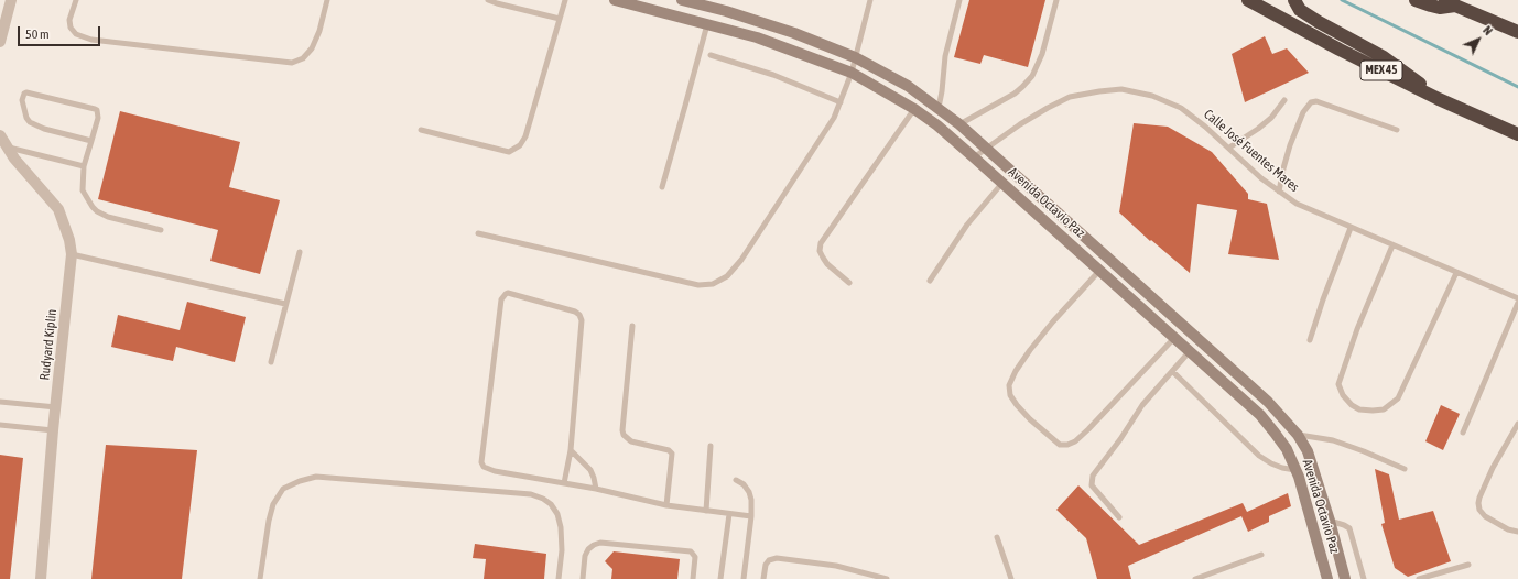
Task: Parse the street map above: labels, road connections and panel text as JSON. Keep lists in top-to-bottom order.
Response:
{
  "streets": {
    "highway": ["MEX 45"],
    "street": ["Avenida Octavio Paz", "Rudyard Kiplin"],
    "lane": ["Calle José Fuentes Mares"]
  },
  "crossings": [
    ["Calle José Fuentes Mares", "Avenida Octavio Paz"]
  ],
  "scale_bar": "50 m",
  "north": "top right"
}
